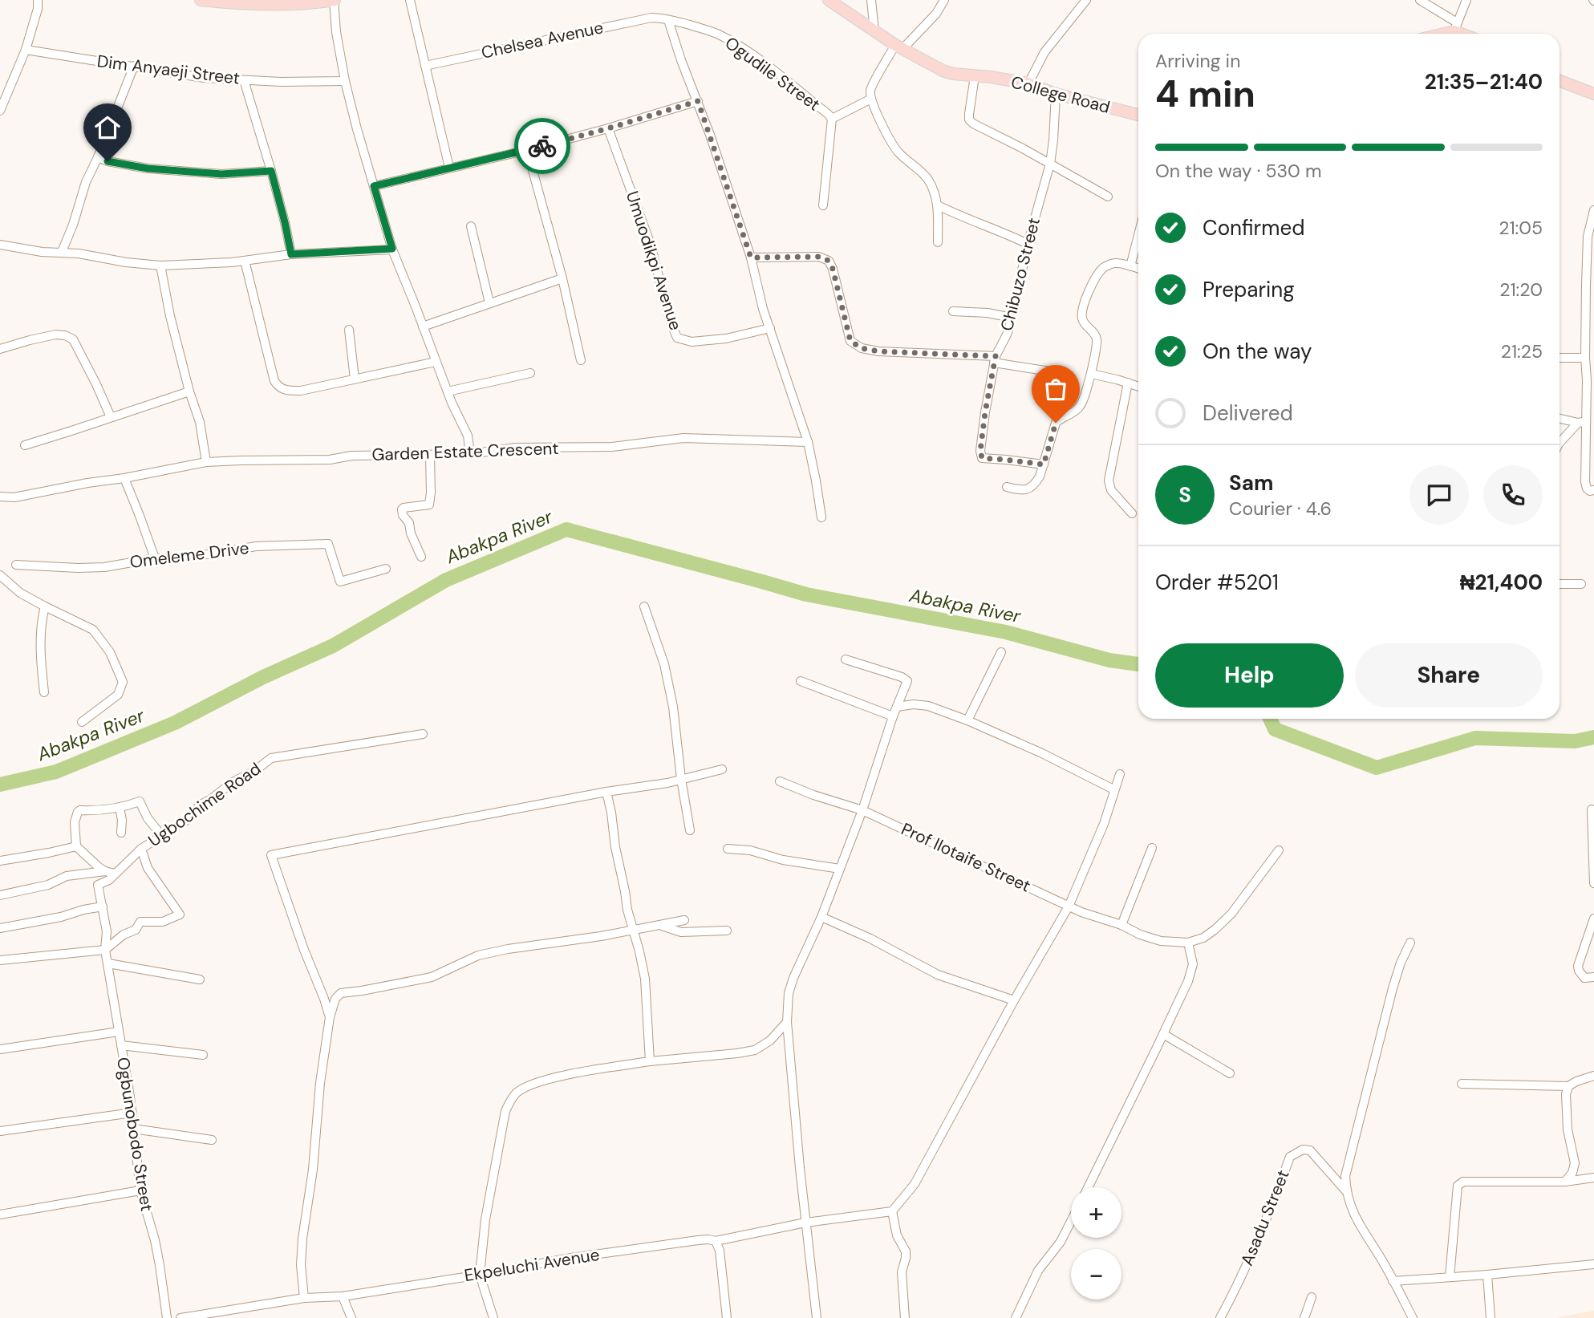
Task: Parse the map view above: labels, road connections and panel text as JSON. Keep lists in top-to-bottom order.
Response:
{
  "streets": {
    "main road": ["College Road"],
    "street": [
      "Chelsea Avenue",
      "Dim Anyaeji Street",
      "Ogudile Street",
      "Umuodikpi Avenue",
      "Chibuzo Street",
      "Garden Estate Crescent",
      "Omeleme Drive",
      "Ugbochime Road",
      "Prof Ilotaife Street",
      "Ogbunobodo Street",
      "Asadu Street",
      "Ekpeluchi Avenue"
    ]
  },
  "crossings": [
    ["Chelsea Avenue", "Ogudile Street"],
    ["College Road", "Chibuzo Street"],
    ["Ugbochime Road", "Ogbunobodo Street"]
  ],
  "water": ["Abakpa River"],
  "page": {
    "heading": ["4 min", "Arriving in", "21:35–21:40"],
    "panel": [
      "Sam",
      "Courier · 4.6",
      "Order #5201",
      "₦21,400"
    ],
    "bar": "On the way · 530 m",
    "list": [
      ["Confirmed", "21:05"],
      ["Preparing", "21:20"],
      ["On the way", "21:25"],
      "Delivered"
    ],
    "round": "S",
    "buttons": ["Help", "Share"],
    "map_buttons": ["+", "−"]
  }
}
